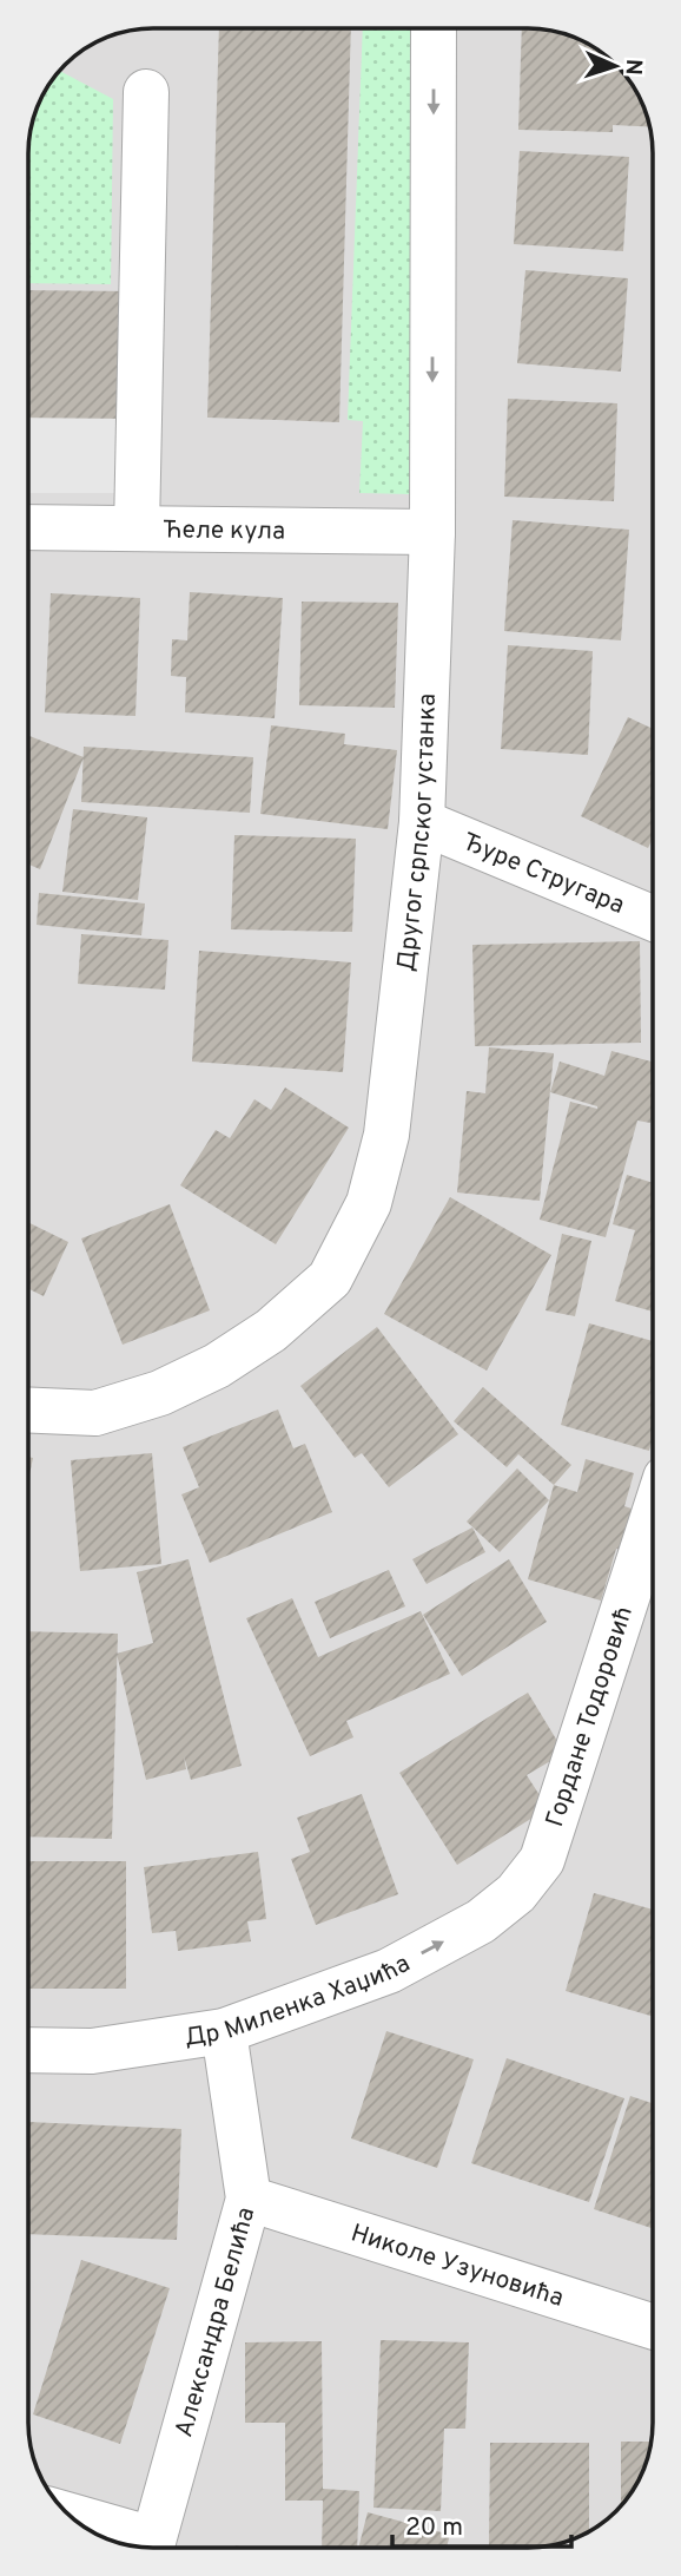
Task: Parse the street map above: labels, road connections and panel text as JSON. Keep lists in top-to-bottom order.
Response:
{
  "streets": {
    "street": [
      "Ћеле кула",
      "Другог српског устанка",
      "Ђуре Стругара",
      "Гордане Тодоровић",
      "Др Миленка Хаџића",
      "Николе Узуновића",
      "Александра Белића"
    ]
  },
  "crossings": [
    ["Ћеле кула", "Другог српског устанка"],
    ["Другог српског устанка", "Ђуре Стругара"],
    ["Гордане Тодоровић", "Др Миленка Хаџића"],
    ["Др Миленка Хаџића", "Александра Белића"],
    ["Николе Узуновића", "Александра Белића"]
  ],
  "one_way": ["Др Миленка Хаџића"],
  "scale_bar": "20 m",
  "north": "right"
}
